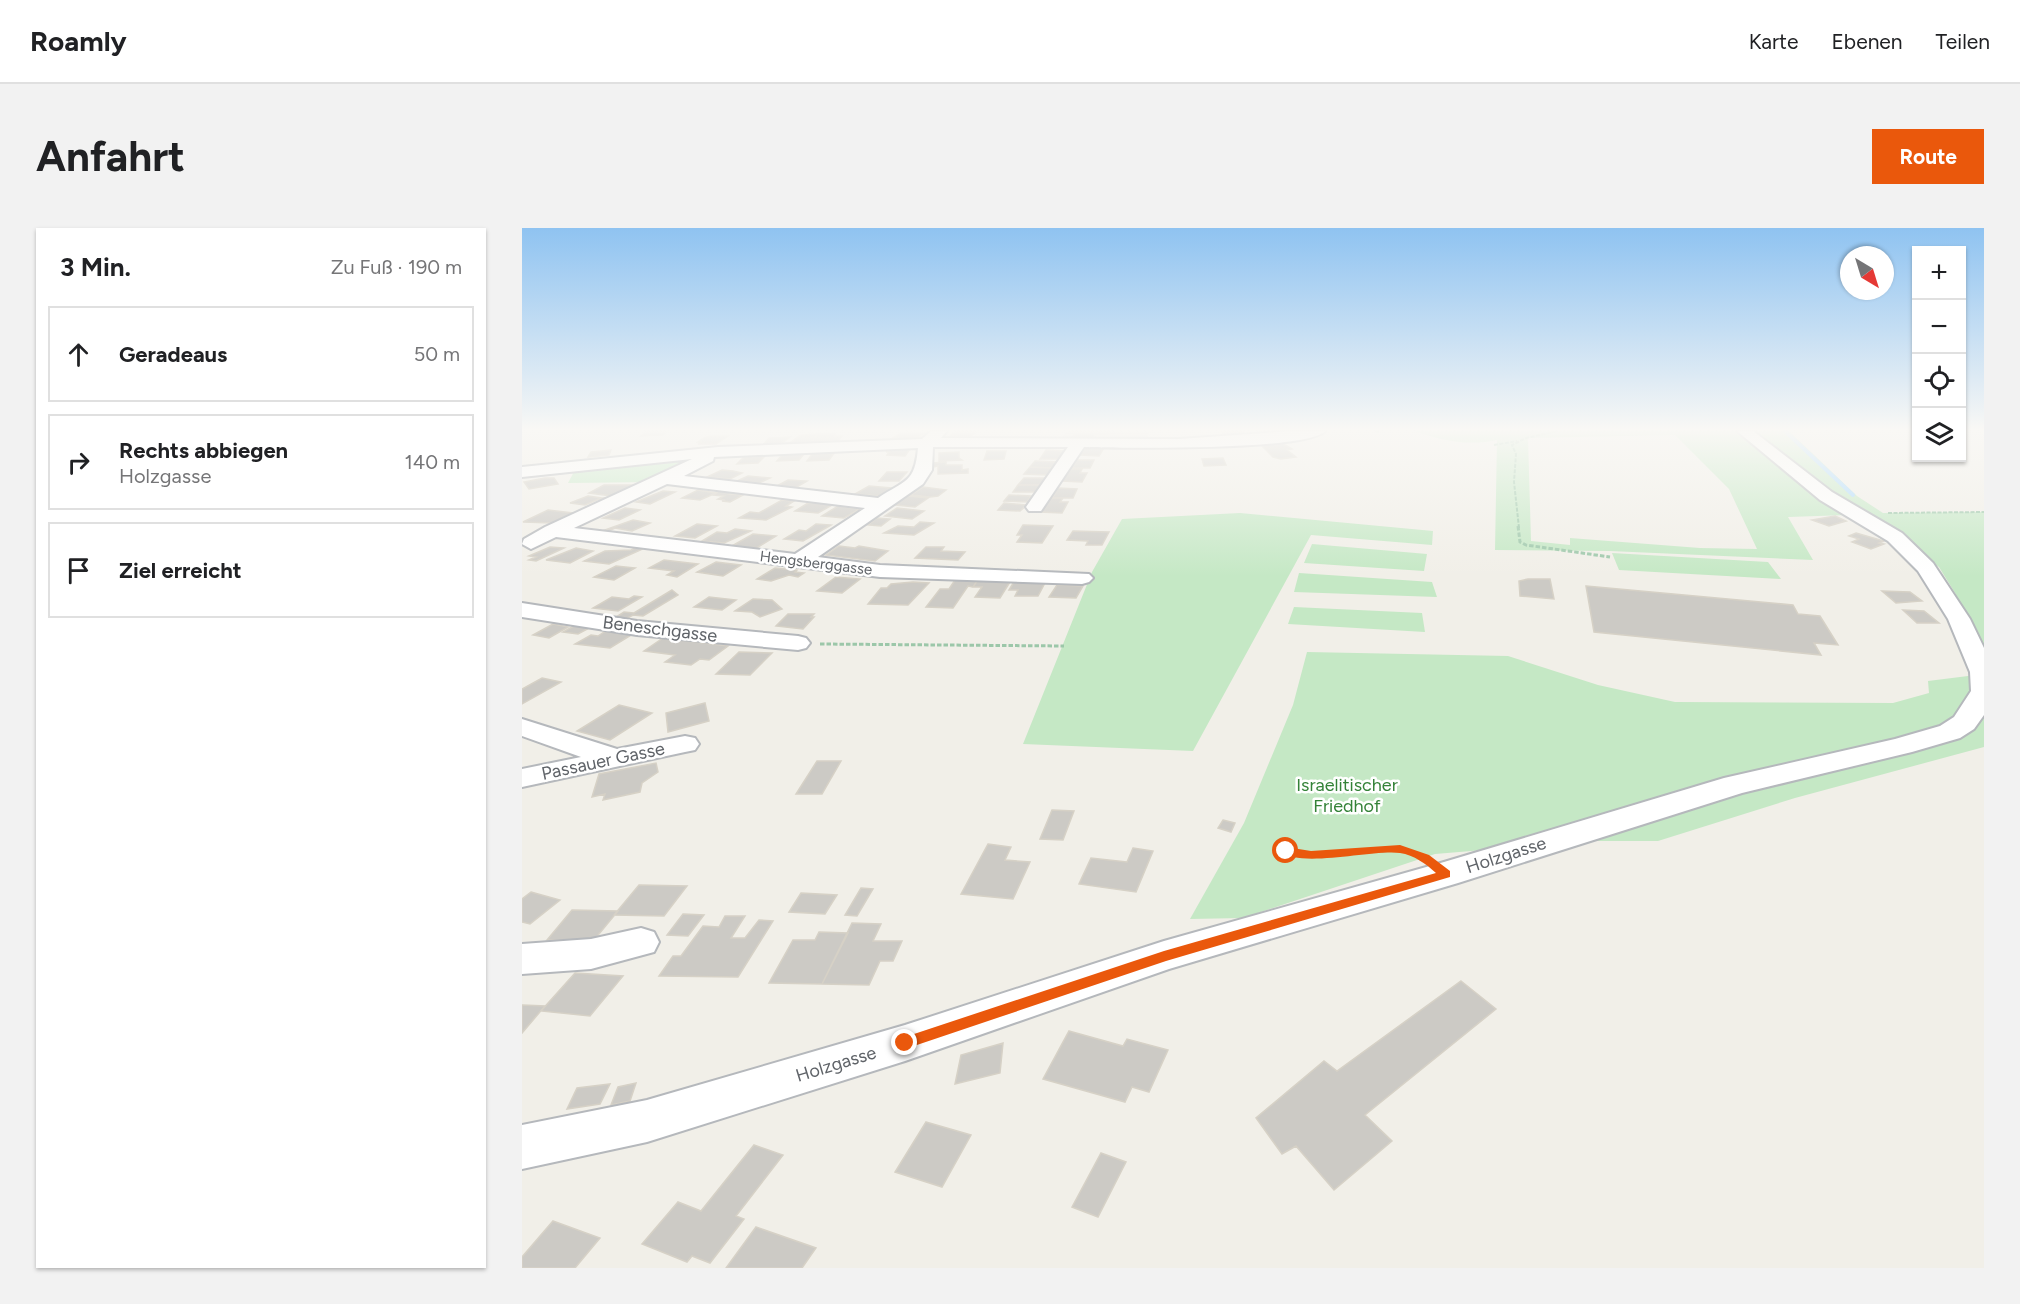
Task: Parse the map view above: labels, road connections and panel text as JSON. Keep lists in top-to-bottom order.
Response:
{
  "streets": {
    "street": [
      "Hengsberggasse",
      "Beneschgasse",
      "Passauer Gasse",
      "Holzgasse"
    ]
  },
  "parks": ["Israelitischer Friedhof"],
  "north": "bottom right",
  "page": {
    "header": "Roamly",
    "nav": ["Karte", "Ebenen", "Teilen"],
    "buttons": "Route",
    "title": "Anfahrt",
    "heading": ["3 Min.", "Zu Fuß · 190 m"],
    "map_buttons": ["+", "−"],
    "list": [
      ["Geradeaus", "50 m"],
      ["Rechts abbiegen", "Holzgasse", "140 m"],
      "Ziel erreicht"
    ]
  }
}
